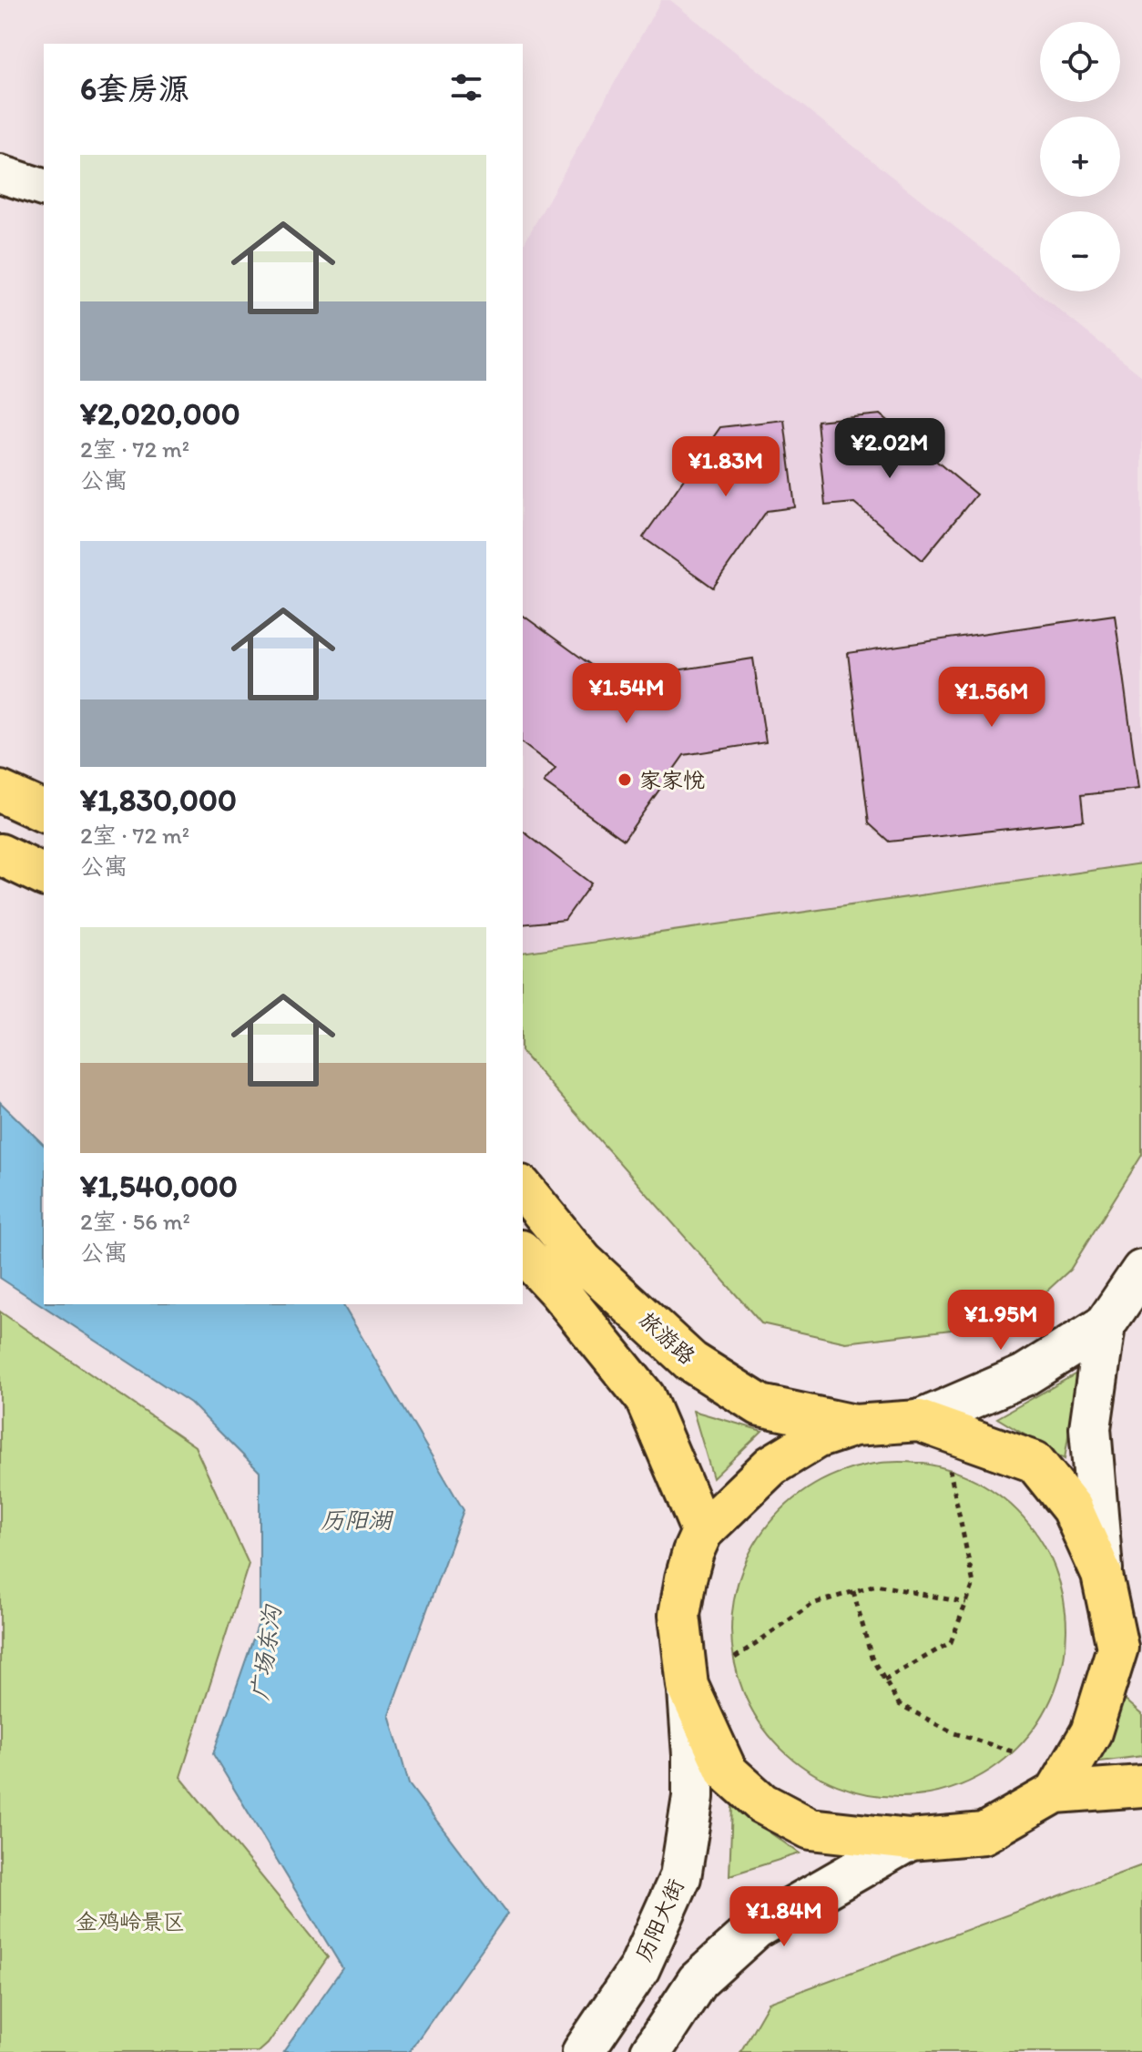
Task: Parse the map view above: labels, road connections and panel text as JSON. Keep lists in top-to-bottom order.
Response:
{
  "streets": {
    "main road": ["旅游路", "历阳大街"]
  },
  "water": ["历阳湖", "广场东沟"],
  "parks": ["金鸡岭景区"],
  "places": ["家家悦"],
  "page": {
    "map_buttons": ["+", "−"],
    "heading": "6套房源",
    "list": [
      {
        "name": "¥2,020,000",
        "note": "2室 · 72 m² · 公寓"
      },
      {
        "name": "¥1,830,000",
        "note": "2室 · 72 m² · 公寓"
      },
      {
        "name": "¥1,540,000",
        "note": "2室 · 56 m² · 公寓"
      }
    ],
    "price": [
      "¥2.02M",
      "¥1.83M",
      "¥1.54M",
      "¥1.56M",
      "¥1.95M",
      "¥1.84M"
    ]
  }
}
